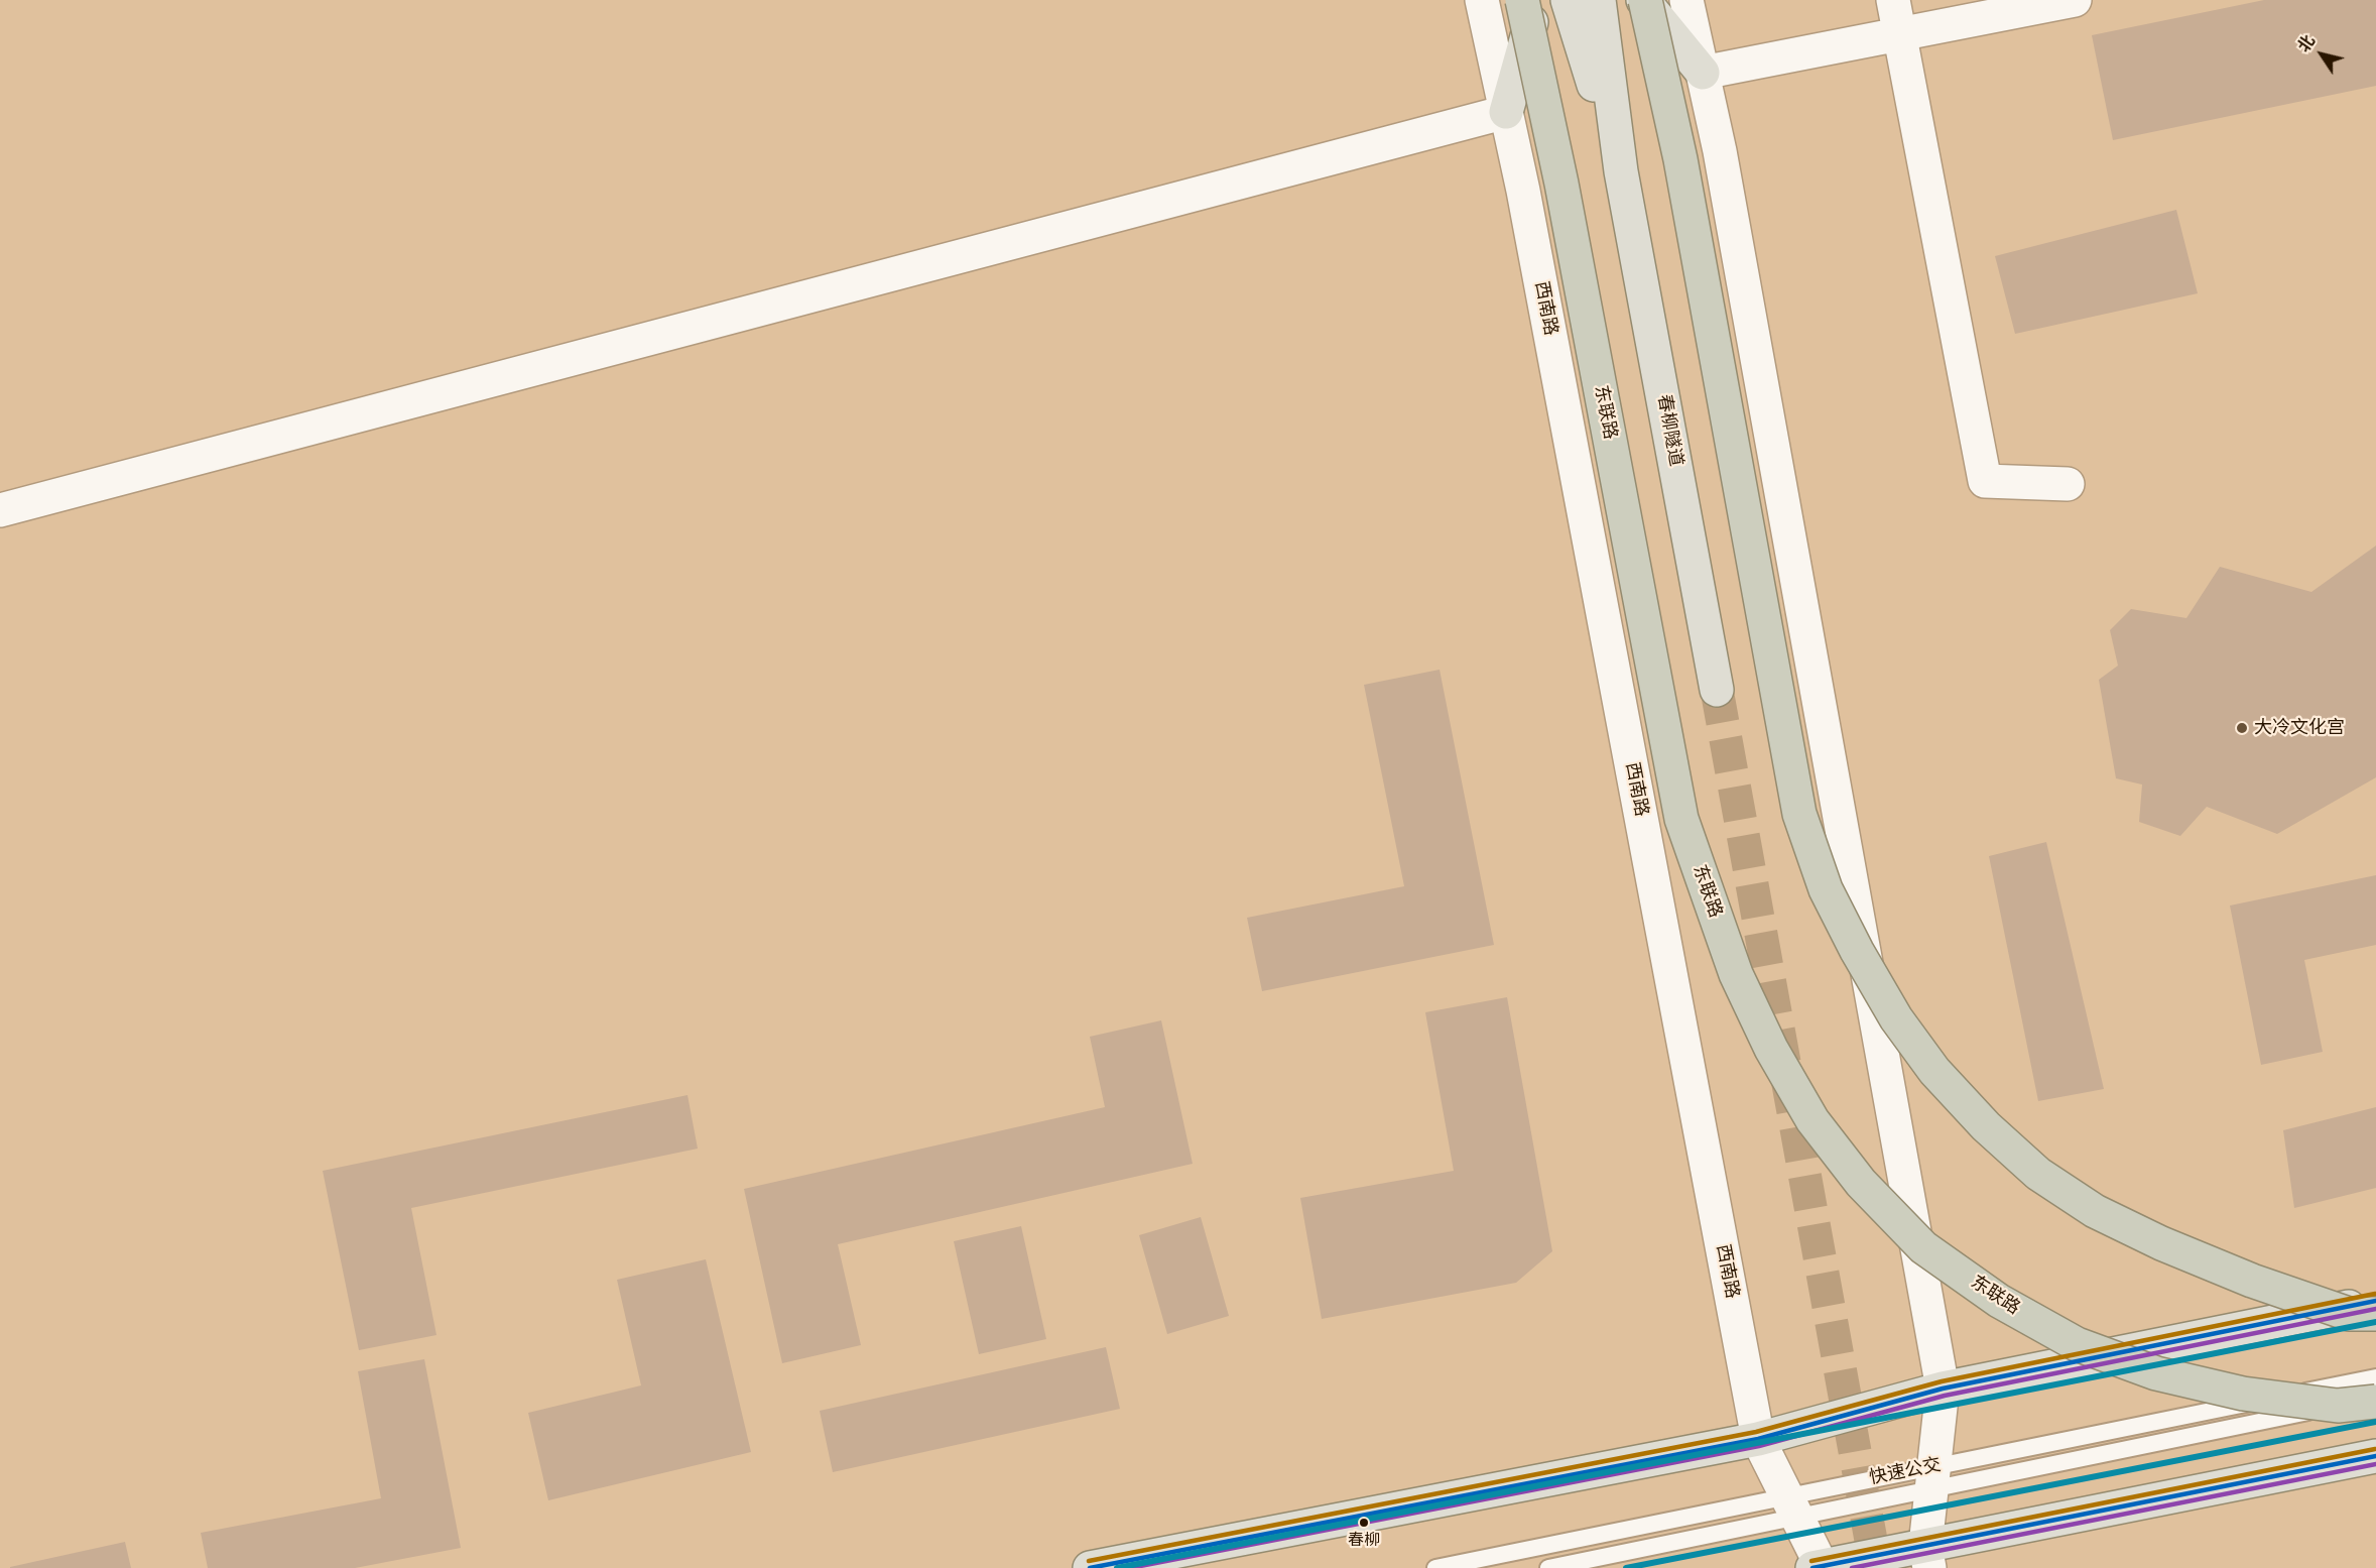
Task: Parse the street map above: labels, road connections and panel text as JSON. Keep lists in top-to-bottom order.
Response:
{
  "streets": {
    "highway": ["东联路"],
    "main road": ["西南路", "春柳隧道"],
    "lane": ["快速公交"]
  },
  "crossings": [
    ["西南路", "快速公交"],
    ["东联路", "快速公交"]
  ],
  "places": ["大冷文化宫", "春柳"],
  "north": "top left"
}
